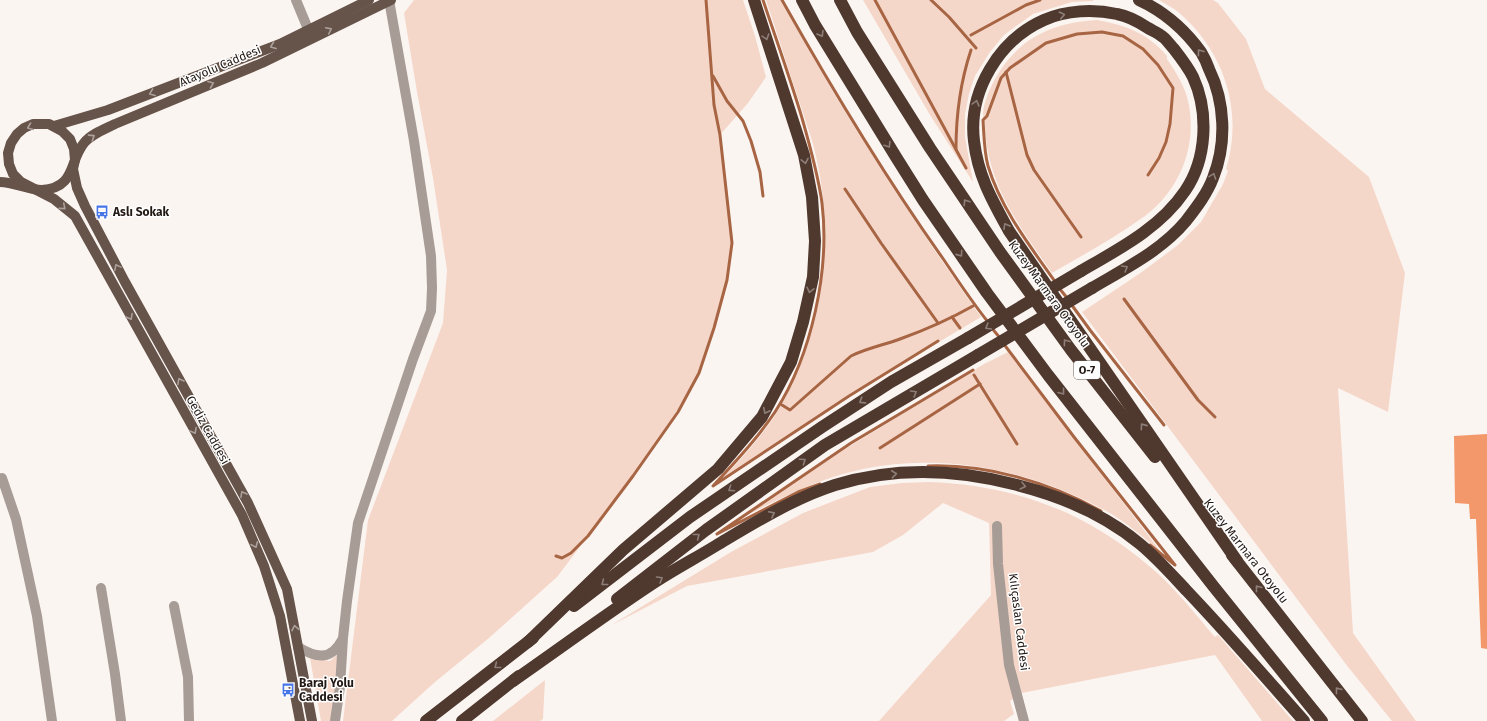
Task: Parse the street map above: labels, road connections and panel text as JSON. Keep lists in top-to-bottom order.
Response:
{
  "streets": {
    "highway": ["Kuzey Marmara Otoyolu", "O-7"],
    "main road": ["Atayolu Caddesi", "Gediz Caddesi"],
    "street": ["Kılıçaslan Caddesi"]
  },
  "crossings": [
    ["Atayolu Caddesi", "Gediz Caddesi"]
  ],
  "places": {
    "bus stop": ["Aslı Sokak", "Baraj Yolu Caddesi"]
  }
}
